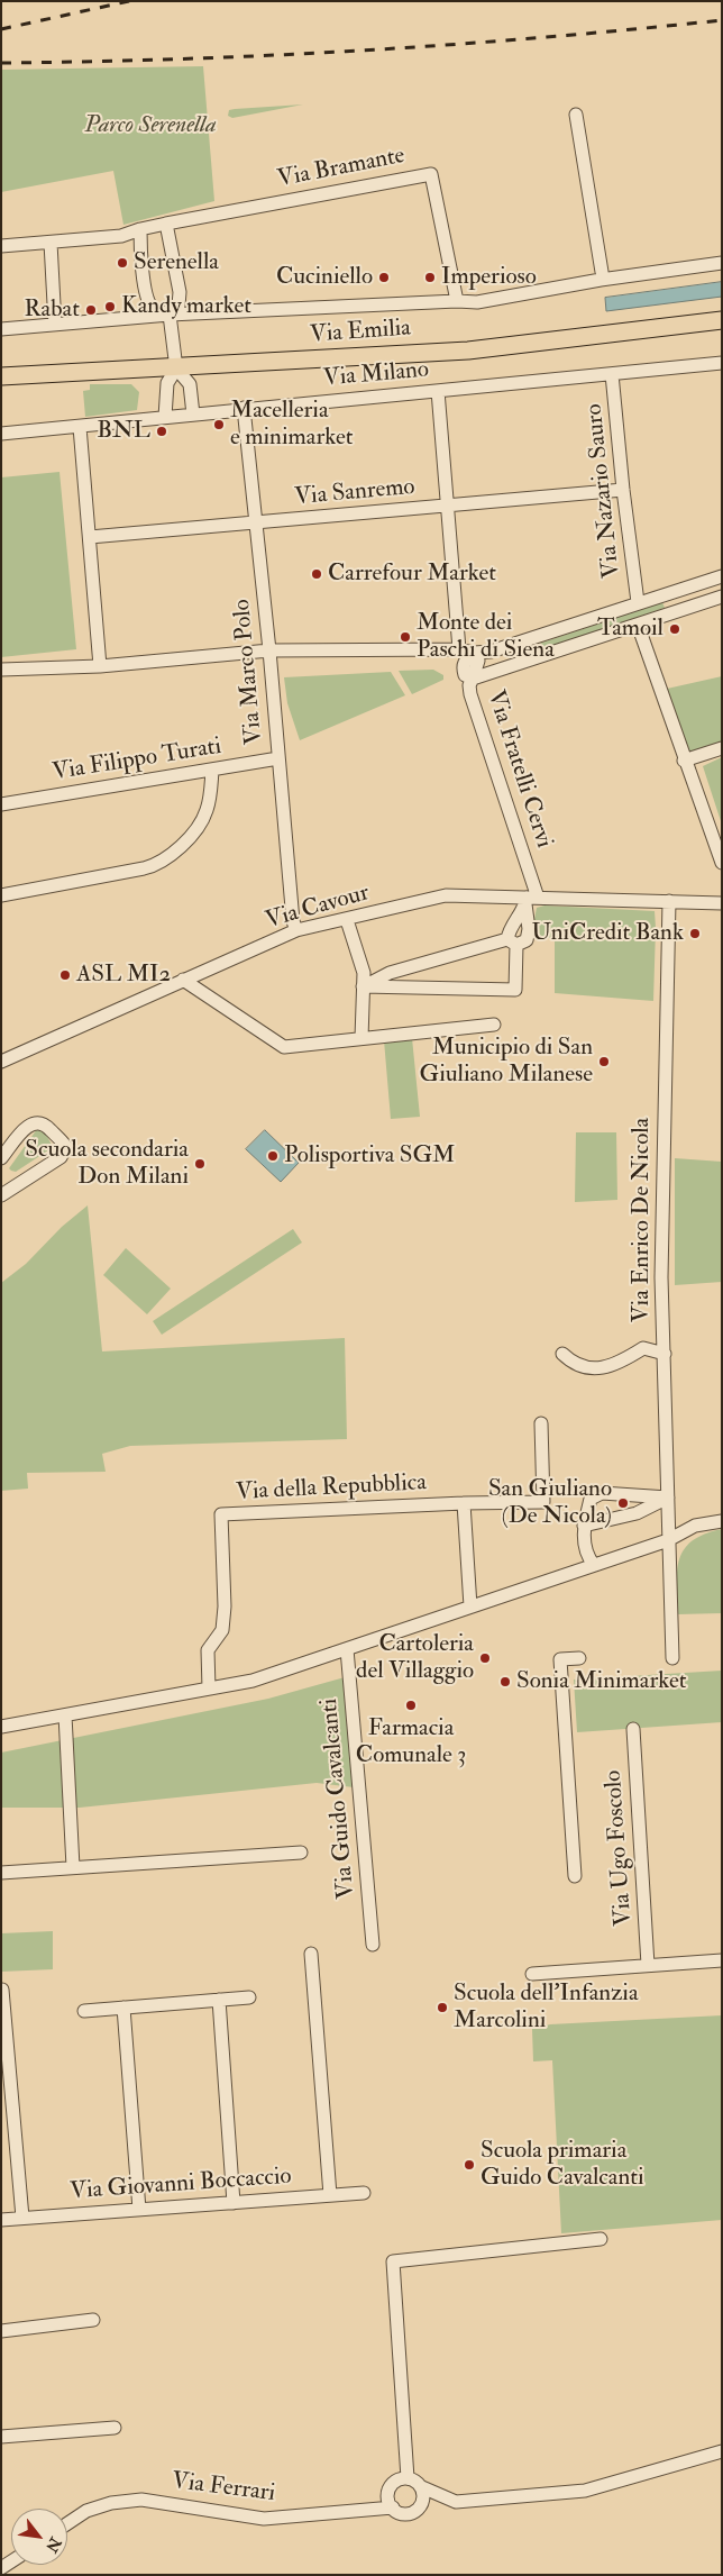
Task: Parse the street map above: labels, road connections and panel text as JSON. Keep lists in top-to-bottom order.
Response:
{
  "streets": {
    "main road": ["Via Emilia"],
    "street": [
      "Via Bramante",
      "Via Milano",
      "Via Nazario Sauro",
      "Via Sanremo",
      "Via Marco Polo",
      "Via Filippo Turati",
      "Via Fratelli Cervi",
      "Via Cavour",
      "Via Enrico De Nicola",
      "Via della Repubblica",
      "Via Guido Cavalcanti",
      "Via Ugo Foscolo",
      "Via Giovanni Boccaccio",
      "Via Ferrari"
    ]
  },
  "crossings": [
    ["Via Milano", "Via Nazario Sauro"],
    ["Via Milano", "Via Marco Polo"],
    ["Via Nazario Sauro", "Via Sanremo"],
    ["Via Sanremo", "Via Marco Polo"],
    ["Via Marco Polo", "Via Filippo Turati"],
    ["Via Marco Polo", "Via Cavour"],
    ["Via Fratelli Cervi", "Via Cavour"],
    ["Via Cavour", "Via Enrico De Nicola"]
  ],
  "parks": ["Parco Serenella"],
  "places": [
    "Serenella",
    "Cuciniello",
    "Imperioso",
    "Kandy market",
    "Rabat",
    "Macelleria e minimarket",
    "BNL",
    "Carrefour Market",
    "Tamoil",
    "Monte dei Paschi di Siena",
    "UniCredit Bank",
    "ASL MI2",
    "Municipio di San Giuliano Milanese",
    "Polisportiva SGM",
    "Scuola secondaria Don Milani",
    "San Giuliano (De Nicola)",
    "Cartoleria del Villaggio",
    "Sonia Minimarket",
    "Farmacia Comunale 3",
    "Scuola dell'Infanzia Marcolini",
    "Scuola primaria Guido Cavalcanti"
  ],
  "north": "bottom right"
}
